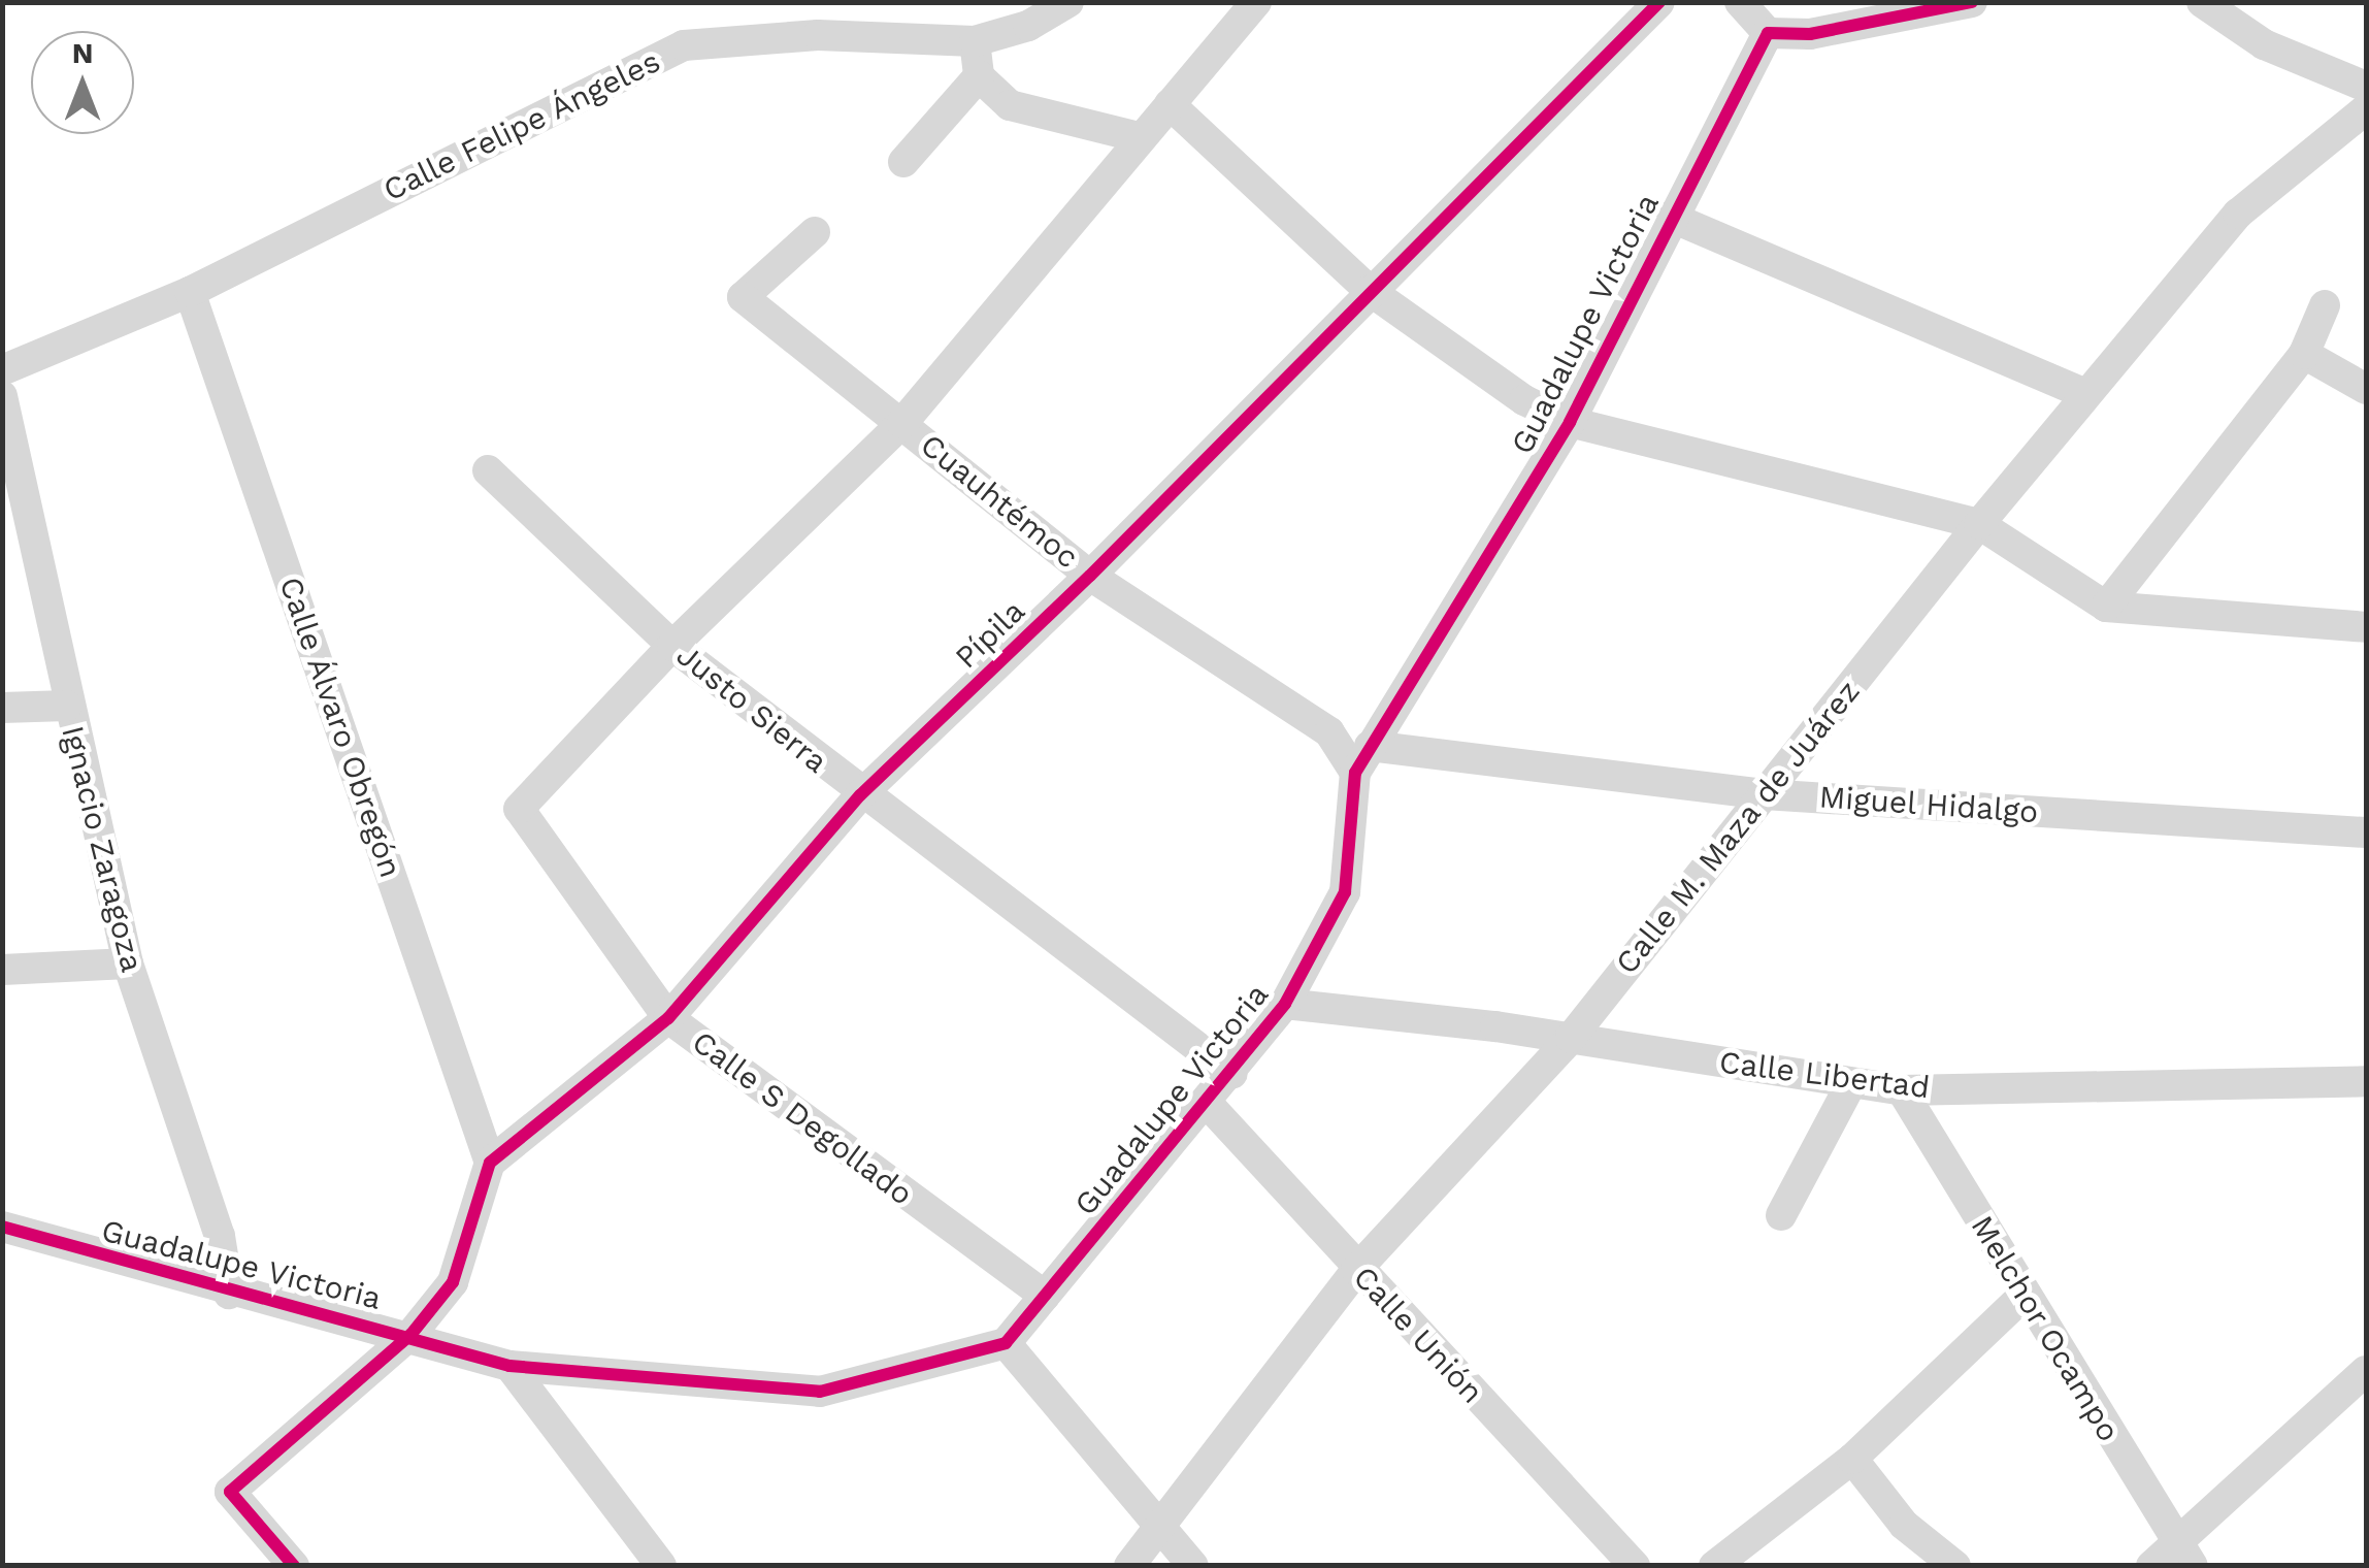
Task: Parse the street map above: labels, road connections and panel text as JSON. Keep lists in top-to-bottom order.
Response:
{
  "streets": {
    "street": [
      "Calle Felipe Ángeles",
      "Guadalupe Victoria",
      "Cuauhtémoc",
      "Pípila",
      "Justo Sierra",
      "Calle Álvaro Obregón",
      "Miguel Hidalgo",
      "Calle M. Maza de Juárez",
      "Ignacio Zaragoza",
      "Calle Libertad",
      "Calle S Degollado",
      "Melchor Ocampo",
      "Calle Unión"
    ]
  },
  "crossings": [
    ["Calle Felipe Ángeles", "Calle Álvaro Obregón"],
    ["Guadalupe Victoria", "Cuauhtémoc"],
    ["Guadalupe Victoria", "Justo Sierra"],
    ["Guadalupe Victoria", "Miguel Hidalgo"],
    ["Guadalupe Victoria", "Ignacio Zaragoza"],
    ["Guadalupe Victoria", "Calle Libertad"],
    ["Guadalupe Victoria", "Calle S Degollado"],
    ["Guadalupe Victoria", "Calle Unión"],
    ["Cuauhtémoc", "Pípila"],
    ["Cuauhtémoc", "Miguel Hidalgo"],
    ["Pípila", "Justo Sierra"],
    ["Pípila", "Calle Álvaro Obregón"],
    ["Pípila", "Calle S Degollado"],
    ["Justo Sierra", "Calle S Degollado"],
    ["Miguel Hidalgo", "Calle M. Maza de Juárez"],
    ["Calle M. Maza de Juárez", "Calle Libertad"],
    ["Calle M. Maza de Juárez", "Calle Unión"],
    ["Calle Libertad", "Melchor Ocampo"]
  ],
  "north": "top"
}
